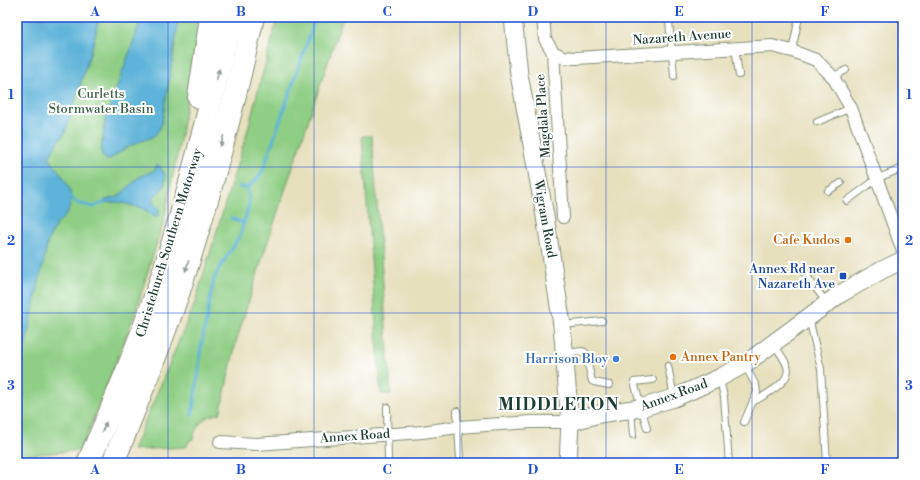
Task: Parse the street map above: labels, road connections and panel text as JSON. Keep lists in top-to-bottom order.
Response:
{
  "streets": {
    "highway": ["Christchurch Southern Motorway"],
    "main road": ["Wigram Road", "Annex Road"],
    "street": ["Nazareth Avenue", "Magdala Place"]
  },
  "crossings": [
    ["Nazareth Avenue", "Magdala Place"],
    ["Wigram Road", "Annex Road"]
  ],
  "districts": ["MIDDLETON"],
  "parks": ["Curletts Stormwater Basin"],
  "places": {
    "other": ["Cafe Kudos", "Annex Pantry", "Harrison Bloy"],
    "transit": ["Annex Rd near Nazareth Ave"]
  },
  "grid": {
    "columns": [
      "A",
      "B",
      "C",
      "D",
      "E",
      "F"
    ],
    "rows": ["1", "2", "3"]
  }
}
